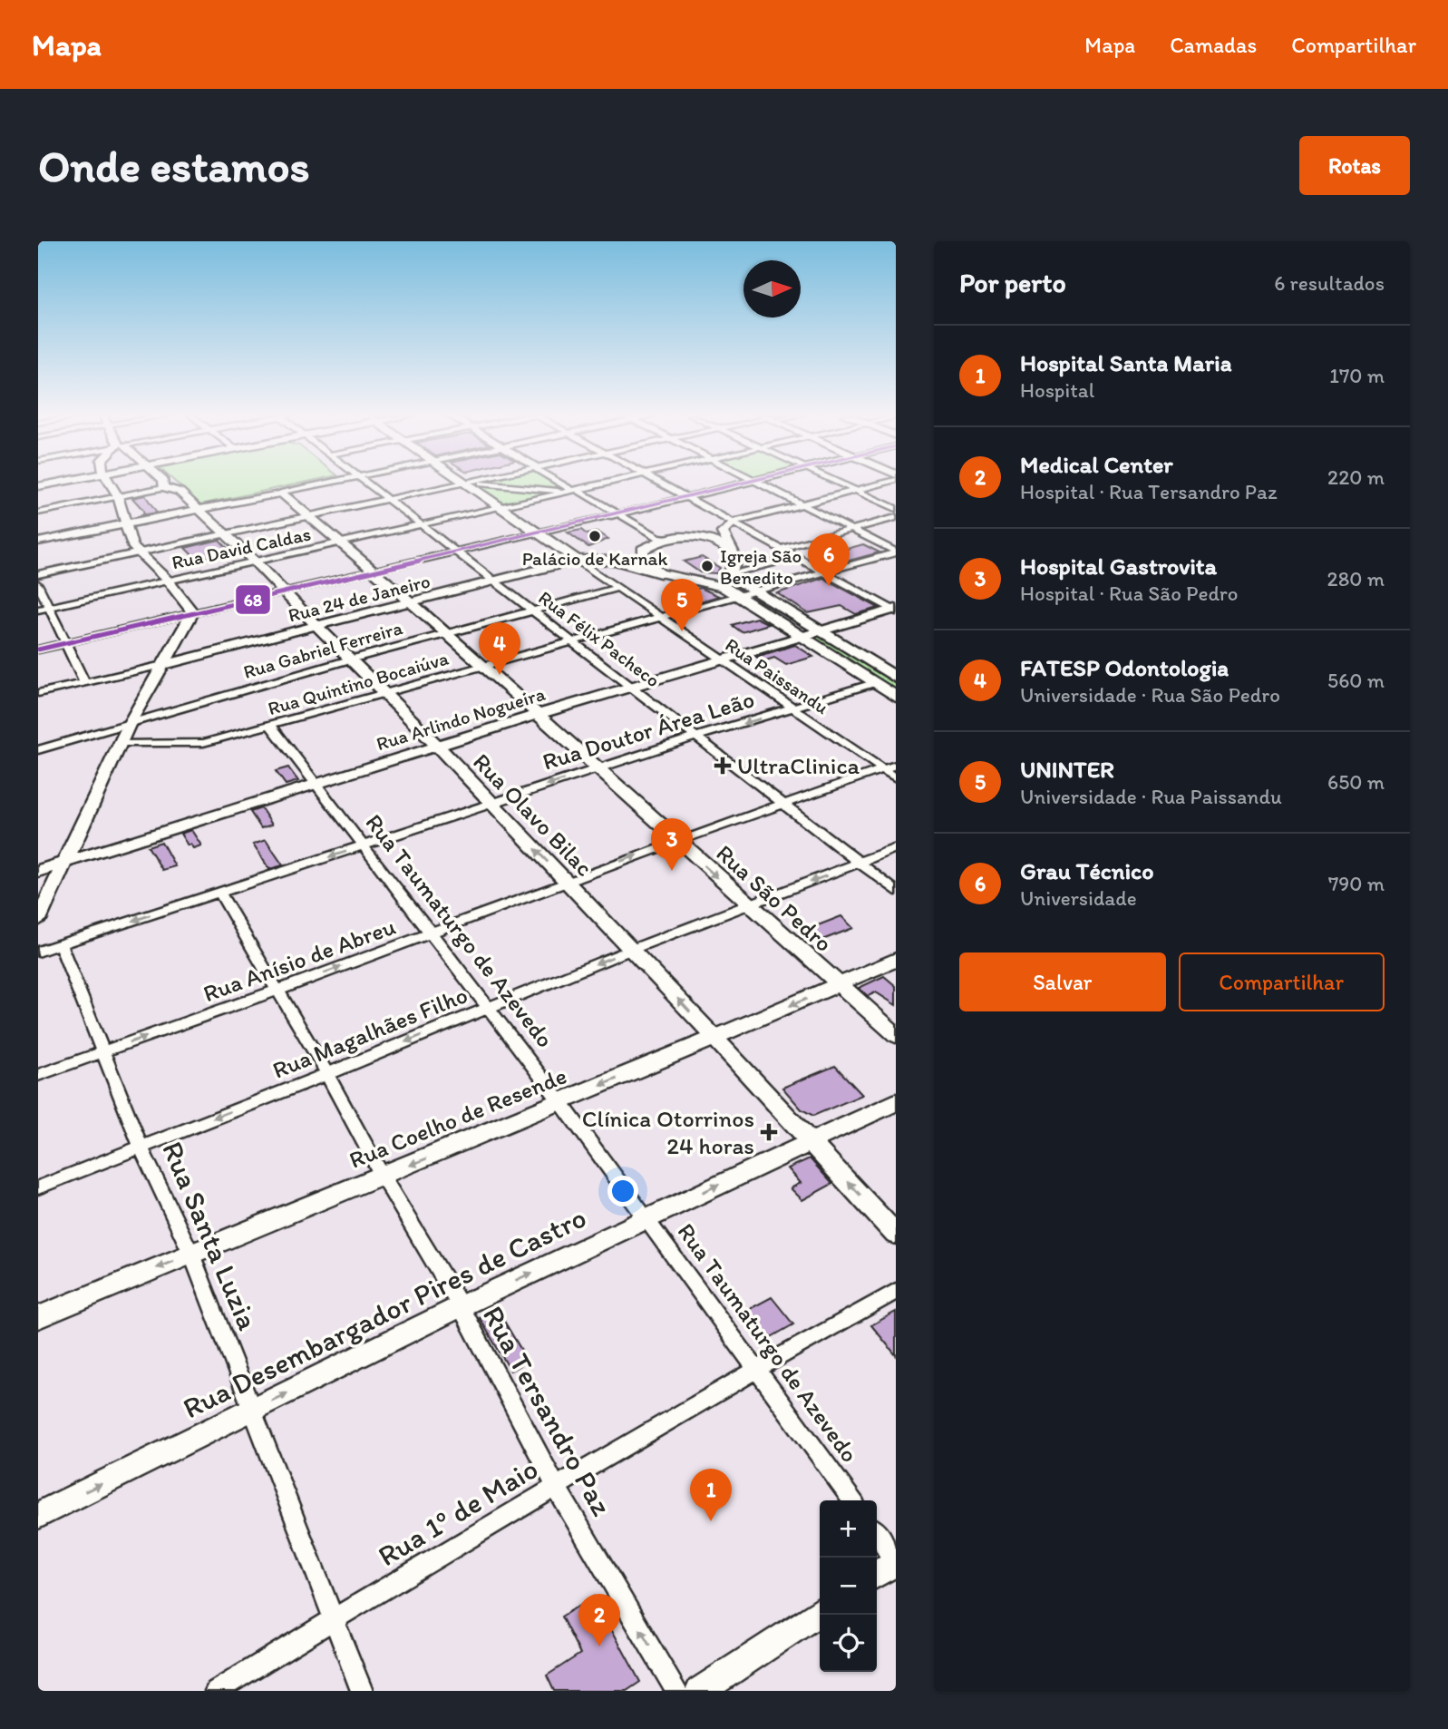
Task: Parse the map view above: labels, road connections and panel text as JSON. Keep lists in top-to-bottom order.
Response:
{
  "streets": {
    "street": [
      "Rua David Caldas",
      "Rua 24 de Janeiro",
      "Rua Félix Pacheco",
      "Rua Gabriel Ferreira",
      "Rua Paissandu",
      "Rua Quintino Bocaiúva",
      "Rua Arlindo Nogueira",
      "Rua Doutor Área Leão",
      "Rua Olavo Bilac",
      "Rua São Pedro",
      "Rua Taumaturgo de Azevedo",
      "Rua Anísio de Abreu",
      "Rua Magalhães Filho",
      "Rua Coelho de Resende",
      "Rua Santa Luzia",
      "Rua Desembargador Pires de Castro",
      "Rua Tersandro Paz",
      "Rua 1º de Maio"
    ]
  },
  "crossings": [
    ["Rua David Caldas", "Rua Félix Pacheco"],
    ["Rua David Caldas", "Rua Olavo Bilac"],
    ["Rua David Caldas", "Rua São Pedro"],
    ["Rua 24 de Janeiro", "Rua Félix Pacheco"],
    ["Rua 24 de Janeiro", "Rua Paissandu"],
    ["Rua 24 de Janeiro", "Rua Olavo Bilac"],
    ["Rua 24 de Janeiro", "Rua São Pedro"],
    ["Rua Félix Pacheco", "Rua Gabriel Ferreira"],
    ["Rua Félix Pacheco", "Rua Quintino Bocaiúva"],
    ["Rua Félix Pacheco", "Rua Arlindo Nogueira"],
    ["Rua Félix Pacheco", "Rua Doutor Área Leão"],
    ["Rua Félix Pacheco", "Rua Anísio de Abreu"],
    ["Rua Félix Pacheco", "Rua Magalhães Filho"],
    ["Rua Gabriel Ferreira", "Rua Paissandu"],
    ["Rua Gabriel Ferreira", "Rua Olavo Bilac"],
    ["Rua Gabriel Ferreira", "Rua São Pedro"],
    ["Rua Paissandu", "Rua Quintino Bocaiúva"],
    ["Rua Paissandu", "Rua Arlindo Nogueira"],
    ["Rua Paissandu", "Rua Doutor Área Leão"],
    ["Rua Paissandu", "Rua Anísio de Abreu"],
    ["Rua Quintino Bocaiúva", "Rua Olavo Bilac"],
    ["Rua Quintino Bocaiúva", "Rua São Pedro"],
    ["Rua Quintino Bocaiúva", "Rua Taumaturgo de Azevedo"],
    ["Rua Arlindo Nogueira", "Rua Olavo Bilac"],
    ["Rua Arlindo Nogueira", "Rua São Pedro"],
    ["Rua Arlindo Nogueira", "Rua Taumaturgo de Azevedo"],
    ["Rua Doutor Área Leão", "Rua Olavo Bilac"],
    ["Rua Doutor Área Leão", "Rua São Pedro"],
    ["Rua Doutor Área Leão", "Rua Taumaturgo de Azevedo"],
    ["Rua Doutor Área Leão", "Rua Santa Luzia"],
    ["Rua Doutor Área Leão", "Rua Tersandro Paz"],
    ["Rua Olavo Bilac", "Rua Anísio de Abreu"],
    ["Rua Olavo Bilac", "Rua Magalhães Filho"],
    ["Rua Olavo Bilac", "Rua Coelho de Resende"],
    ["Rua Olavo Bilac", "Rua Desembargador Pires de Castro"],
    ["Rua São Pedro", "Rua Anísio de Abreu"],
    ["Rua São Pedro", "Rua Magalhães Filho"],
    ["Rua São Pedro", "Rua Coelho de Resende"],
    ["Rua Taumaturgo de Azevedo", "Rua Anísio de Abreu"],
    ["Rua Taumaturgo de Azevedo", "Rua Magalhães Filho"],
    ["Rua Taumaturgo de Azevedo", "Rua Coelho de Resende"],
    ["Rua Taumaturgo de Azevedo", "Rua Desembargador Pires de Castro"],
    ["Rua Taumaturgo de Azevedo", "Rua 1º de Maio"],
    ["Rua Anísio de Abreu", "Rua Santa Luzia"],
    ["Rua Anísio de Abreu", "Rua Tersandro Paz"],
    ["Rua Magalhães Filho", "Rua Santa Luzia"],
    ["Rua Magalhães Filho", "Rua Tersandro Paz"],
    ["Rua Coelho de Resende", "Rua Santa Luzia"],
    ["Rua Coelho de Resende", "Rua Tersandro Paz"],
    ["Rua Santa Luzia", "Rua Desembargador Pires de Castro"],
    ["Rua Santa Luzia", "Rua 1º de Maio"],
    ["Rua Desembargador Pires de Castro", "Rua Tersandro Paz"],
    ["Rua Tersandro Paz", "Rua 1º de Maio"]
  ],
  "one_way": [
    "Rua Doutor Área Leão",
    "Rua Anísio de Abreu",
    "Rua Magalhães Filho",
    "Rua Coelho de Resende",
    "Rua Desembargador Pires de Castro"
  ],
  "places": {
    "other": ["Palácio de Karnak", "Igreja São Benedito"],
    "health": ["UltraClinica", "Clínica Otorrinos 24 horas"]
  },
  "lines": ["transit line 68"],
  "north": "right",
  "page": {
    "header": "Mapa",
    "nav": ["Mapa", "Camadas", "Compartilhar"],
    "buttons": [
      "Rotas",
      ["Salvar", "Compartilhar"]
    ],
    "title": "Onde estamos",
    "heading": ["Por perto", "6 resultados"],
    "list": [
      {
        "mark": "1",
        "name": "Hospital Santa Maria",
        "note": "Hospital",
        "value": "170 m"
      },
      {
        "mark": "2",
        "name": "Medical Center",
        "note": "Hospital · Rua Tersandro Paz",
        "value": "220 m"
      },
      {
        "mark": "3",
        "name": "Hospital Gastrovita",
        "note": "Hospital · Rua São Pedro",
        "value": "280 m"
      },
      {
        "mark": "4",
        "name": "FATESP Odontologia",
        "note": "Universidade · Rua São Pedro",
        "value": "560 m"
      },
      {
        "mark": "5",
        "name": "UNINTER",
        "note": "Universidade · Rua Paissandu",
        "value": "650 m"
      },
      {
        "mark": "6",
        "name": "Grau Técnico",
        "note": "Universidade",
        "value": "790 m"
      }
    ],
    "pins": [
      "6",
      "5",
      "4",
      "3",
      "1",
      "2"
    ],
    "map_buttons": ["+", "−"]
  }
}
